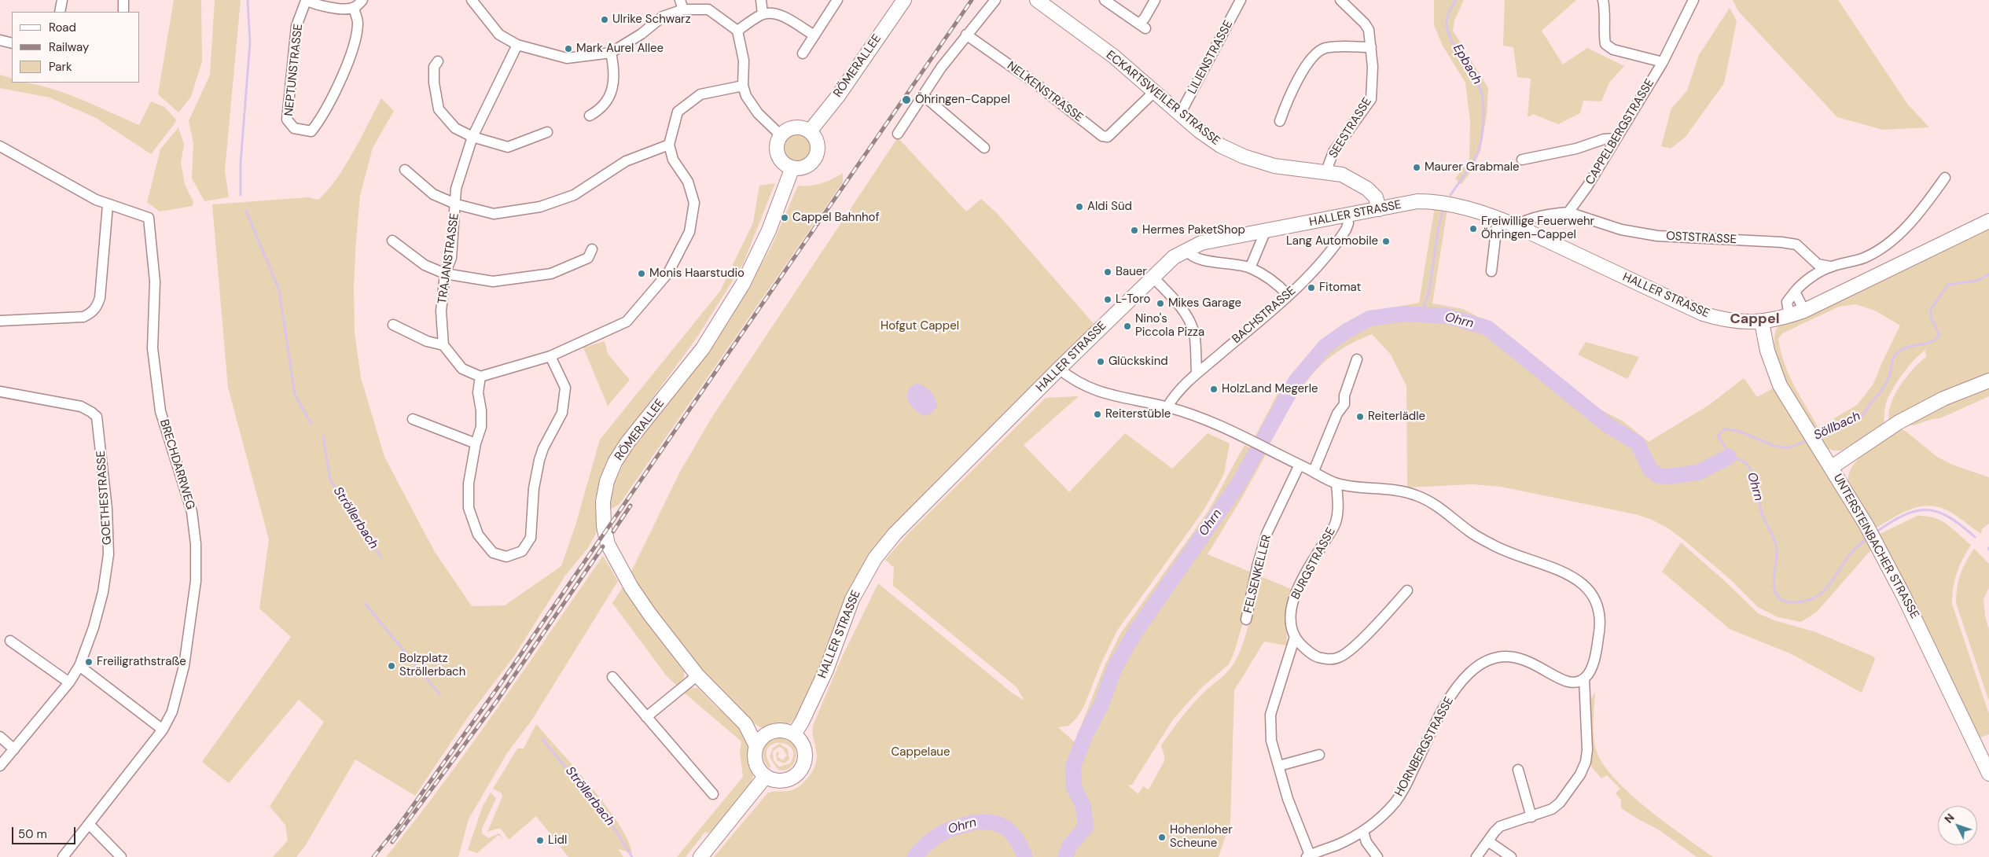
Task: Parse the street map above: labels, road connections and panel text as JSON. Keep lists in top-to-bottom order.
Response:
{
  "streets": {
    "main road": [
      "RÖMERALLEE",
      "ECKARTSWEILER STRASSE",
      "HALLER STRASSE",
      "UNTERSTEINBACHER STRASSE"
    ],
    "street": [
      "LILIENSTRASSE",
      "NEPTUNSTRASSE",
      "NELKENSTRASSE",
      "SEESTRASSE",
      "CAPPELBERGSTRASSE",
      "OSTSTRASSE",
      "TRAJANSTRASSE",
      "BACHSTRASSE",
      "BRECHDARRWEG",
      "GOETHESTRASSE",
      "BURGSTRASSE",
      "FELSENKELLER",
      "HORNBERGSTRASSE"
    ]
  },
  "crossings": [
    ["LILIENSTRASSE", "ECKARTSWEILER STRASSE"],
    ["RÖMERALLEE", "HALLER STRASSE"],
    ["NELKENSTRASSE", "ECKARTSWEILER STRASSE"],
    ["ECKARTSWEILER STRASSE", "SEESTRASSE"],
    ["ECKARTSWEILER STRASSE", "HALLER STRASSE"],
    ["CAPPELBERGSTRASSE", "OSTSTRASSE"],
    ["HALLER STRASSE", "BACHSTRASSE"],
    ["HALLER STRASSE", "UNTERSTEINBACHER STRASSE"]
  ],
  "districts": ["Cappel"],
  "water": [
    "Epbach",
    "Ohrn",
    "Söllbach",
    "Ströllerbach"
  ],
  "parks": ["Hofgut Cappel", "Cappelaue"],
  "places": [
    "Ulrike Schwarz",
    "Mark Aurel Allee",
    "Öhringen-Cappel",
    "Maurer Grabmale",
    "Aldi Süd",
    "Cappel Bahnhof",
    "Freiwillige Feuerwehr Öhringen-Cappel",
    "Hermes PaketShop",
    "Lang Automobile",
    "Bauer",
    "Monis Haarstudio",
    "Fitomat",
    "L-Toro",
    "Mikes Garage",
    "Nino's Piccola Pizza",
    "Glückskind",
    "HolzLand Megerle",
    "Reiterstüble",
    "Reiterlädle",
    "Freiligrathstraße",
    "Bolzplatz Ströllerbach",
    "Hohenloher Scheune",
    "Lidl"
  ],
  "legend": ["Road", "Railway", "Park"],
  "scale_bar": "50 m",
  "north": "top left"
}
